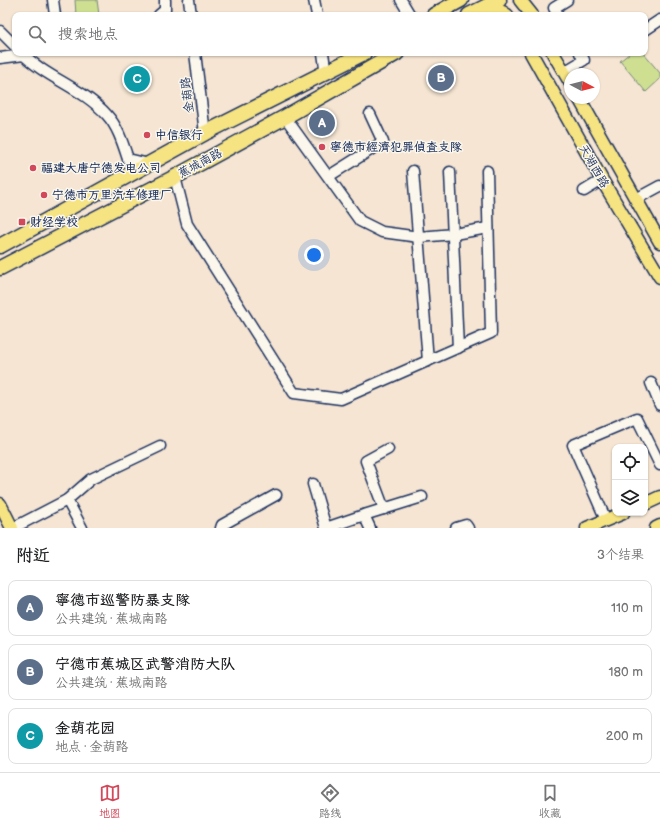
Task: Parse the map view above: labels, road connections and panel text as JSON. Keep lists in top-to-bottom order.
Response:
{
  "streets": {
    "highway": ["蕉城南路"],
    "main road": ["天湖西路"],
    "street": ["金葫路"]
  },
  "crossings": [
    ["金葫路", "蕉城南路"]
  ],
  "places": {
    "other": [
      "中信银行",
      "寧德市經濟犯罪偵查支隊",
      "福建大唐宁德发电公司",
      "宁德市万里汽车修理厂"
    ],
    "transit": ["财经学校"]
  },
  "north": "right",
  "page": {
    "search": "搜索地点",
    "pins": ["B", "C", "A"],
    "heading": ["附近", "3个结果"],
    "list": [
      {
        "mark": "A",
        "name": "寧德市巡警防暴支隊",
        "note": "公共建筑 · 蕉城南路",
        "value": "110 m"
      },
      {
        "mark": "B",
        "name": "宁德市蕉城区武警消防大队",
        "note": "公共建筑 · 蕉城南路",
        "value": "180 m"
      },
      {
        "mark": "C",
        "name": "金葫花园",
        "note": "地点 · 金葫路",
        "value": "200 m"
      }
    ],
    "nav": ["地图", "路线", "收藏"]
  }
}
